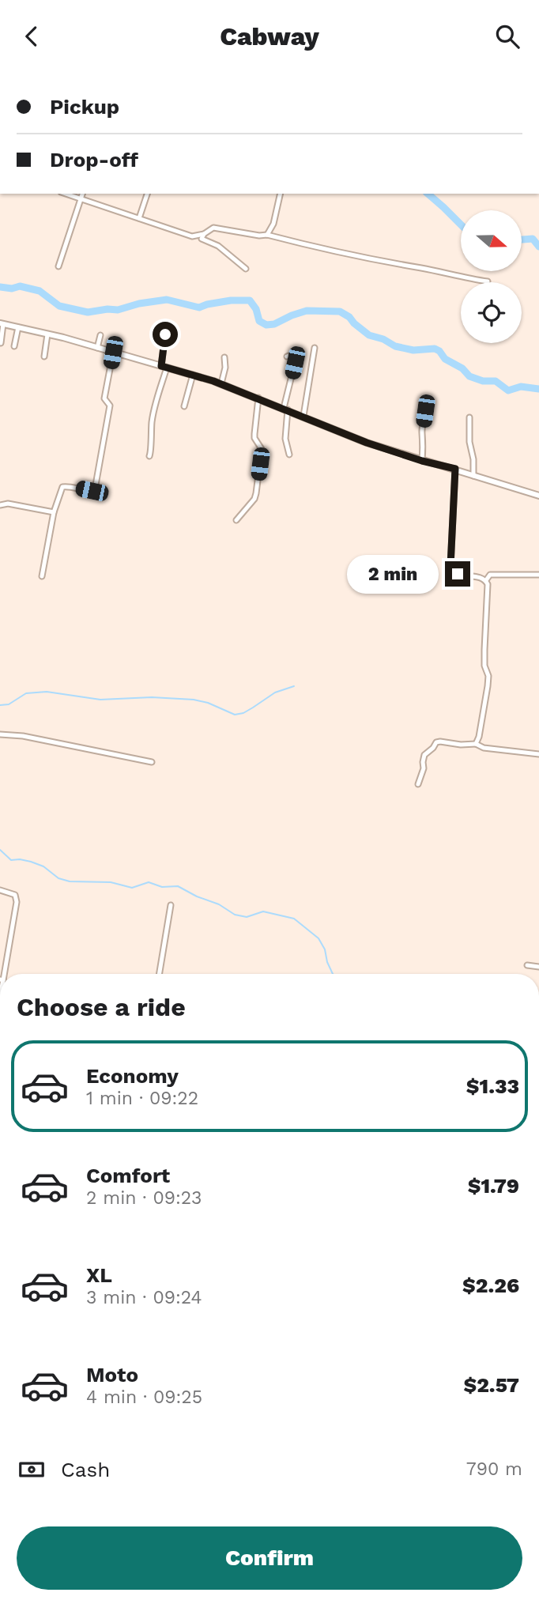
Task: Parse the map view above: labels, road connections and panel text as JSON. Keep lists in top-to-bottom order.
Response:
{
  "north": "right",
  "page": {
    "header": "Cabway",
    "banner": ["Pickup", "Drop-off"],
    "bubble": "2 min",
    "heading": "Choose a ride",
    "list": [
      {
        "name": "Economy",
        "note": "1 min · 09:22",
        "value": "$1.33"
      },
      {
        "name": "Comfort",
        "note": "2 min · 09:23",
        "value": "$1.79"
      },
      {
        "name": "XL",
        "note": "3 min · 09:24",
        "value": "$2.26"
      },
      {
        "name": "Moto",
        "note": "4 min · 09:25",
        "value": "$2.57"
      }
    ],
    "pay": ["Cash", "790 m"],
    "buttons": "Confirm"
  }
}
